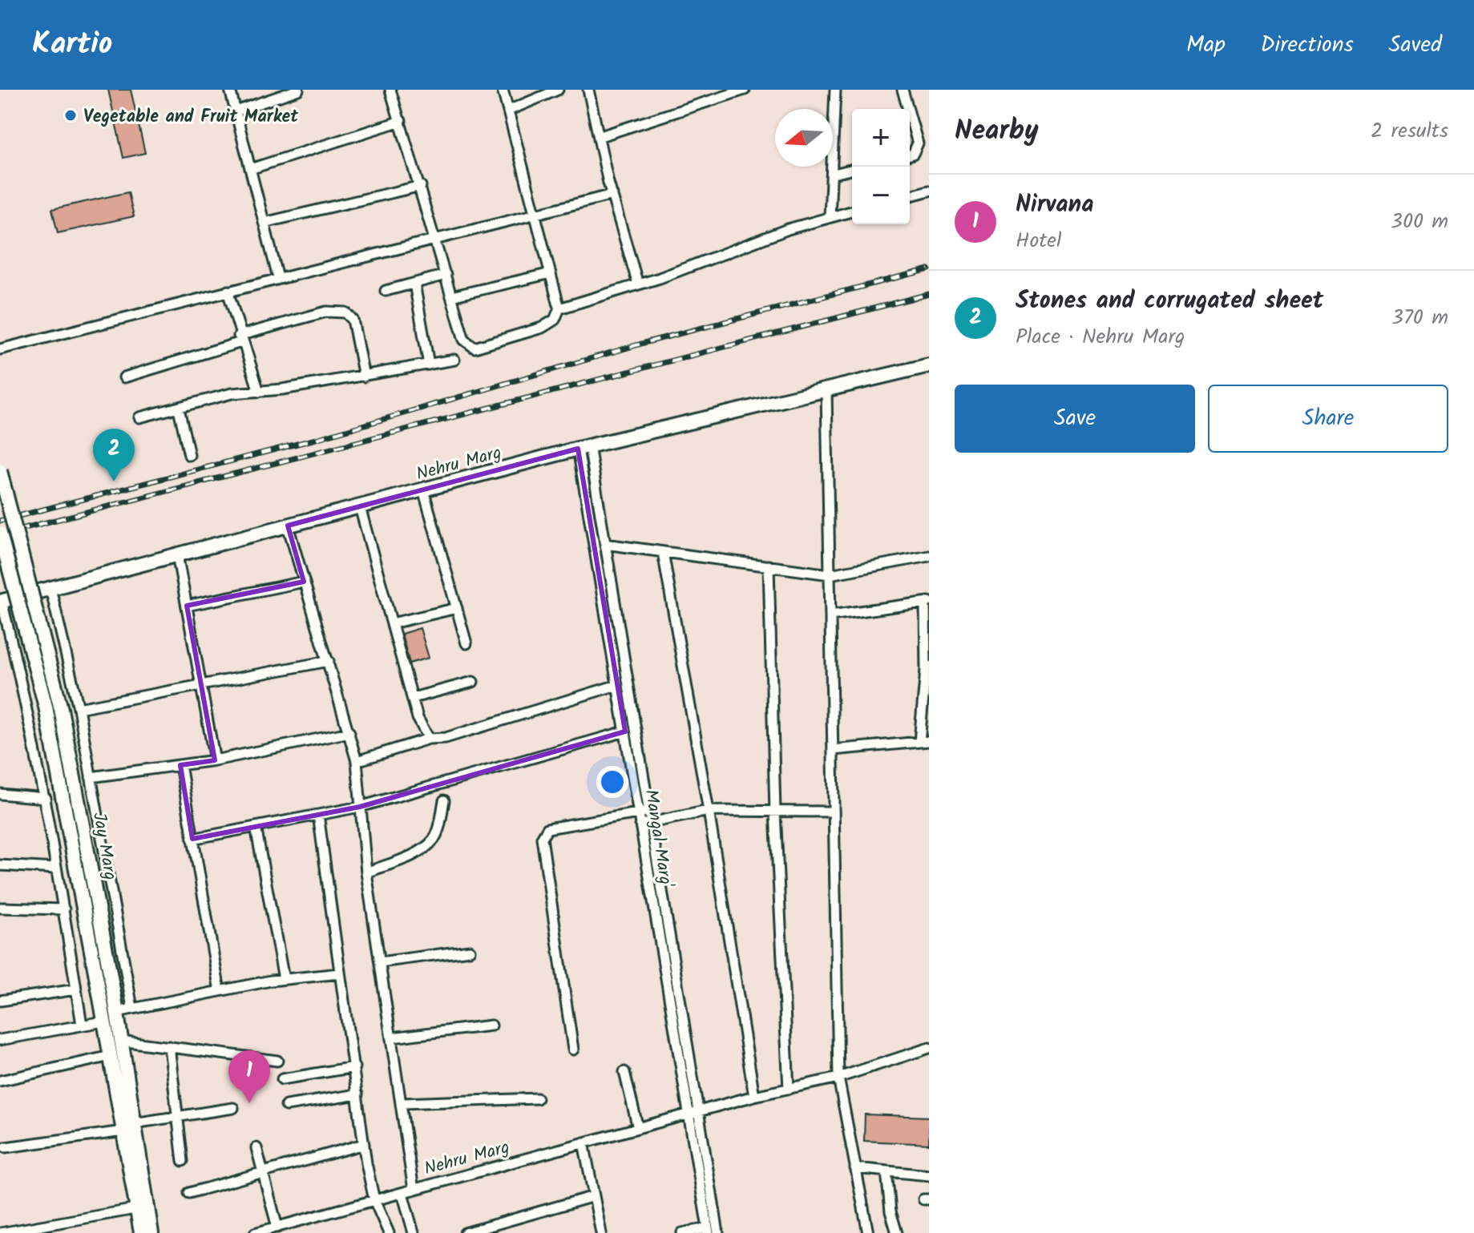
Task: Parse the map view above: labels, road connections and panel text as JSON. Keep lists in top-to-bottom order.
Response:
{
  "streets": {
    "main road": ["Nehru Marg", "Jay Marg"],
    "street": ["Mangal Marg'"]
  },
  "crossings": [
    ["Nehru Marg", "Mangal Marg'"]
  ],
  "places": ["Vegetable and Fruit Market"],
  "north": "left",
  "page": {
    "header": "Kartio",
    "nav": ["Map", "Directions", "Saved"],
    "heading": ["Nearby", "2 results"],
    "map_buttons": ["+", "−"],
    "list": [
      {
        "mark": "1",
        "name": "Nirvana",
        "note": "Hotel",
        "value": "300 m"
      },
      {
        "mark": "2",
        "name": "Stones and corrugated sheet",
        "note": "Place · Nehru Marg",
        "value": "370 m"
      }
    ],
    "buttons": ["Save", "Share"],
    "pins": ["2", "1"]
  }
}
